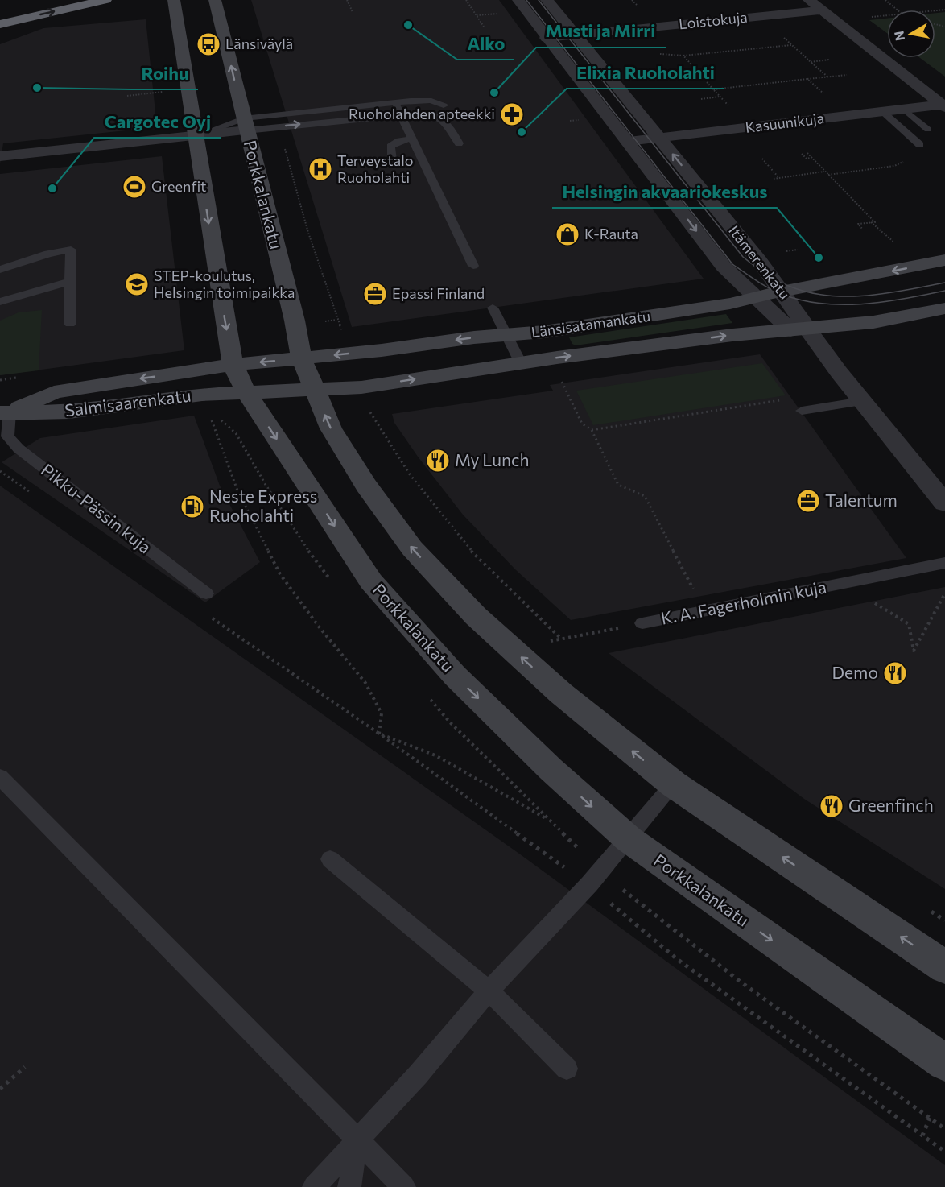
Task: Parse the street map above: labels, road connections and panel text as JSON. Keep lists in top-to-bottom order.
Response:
{
  "streets": {
    "main road": ["Porkkalankatu", "Länsisatamankatu", "Salmisaarenkatu"],
    "street": ["Loistokuja", "Kasuunikuja", "Itämerenkatu"],
    "lane": ["Pikku-Pässin kuja", "K. A. Fagerholmin kuja"]
  },
  "crossings": [
    ["Loistokuja", "Itämerenkatu"],
    ["Kasuunikuja", "Itämerenkatu"],
    ["Porkkalankatu", "Länsisatamankatu"],
    ["Porkkalankatu", "Salmisaarenkatu"],
    ["Itämerenkatu", "Länsisatamankatu"],
    ["Länsisatamankatu", "Salmisaarenkatu"],
    ["Salmisaarenkatu", "Pikku-Pässin kuja"]
  ],
  "places": {
    "other": [
      "Alko",
      "Roihu",
      "Musti ja Mirri",
      "Elixia Ruoholahti",
      "Cargotec Oyj",
      "Helsingin akvaariokeskus"
    ],
    "bus stop": ["Länsiväylä"],
    "pharmacy": ["Ruoholahden apteekki"],
    "hospital": ["Terveystalo Ruoholahti"],
    "sports": ["Greenfit"],
    "shop": ["K-Rauta"],
    "school or university": ["STEP-koulutus, Helsingin toimipaikka"],
    "office": ["Epassi Finland", "Talentum"],
    "restaurant": ["My Lunch", "Demo", "Greenfinch"],
    "fuel station": ["Neste Express Ruoholahti"]
  },
  "north": "left"
}
